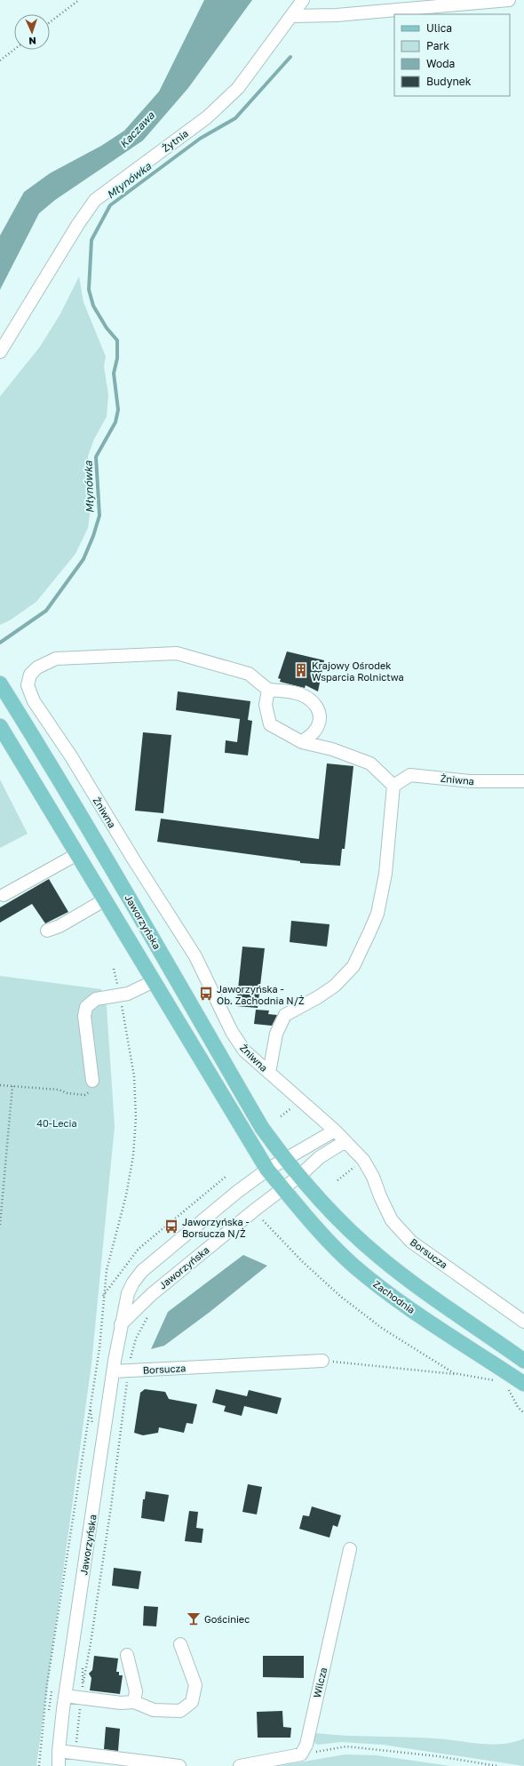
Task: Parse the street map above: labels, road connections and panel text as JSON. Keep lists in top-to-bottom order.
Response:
{
  "streets": {
    "main road": ["Jaworzyńska", "Zachodnia"],
    "street": [
      "Żytnia",
      "Żniwna",
      "Borsucza",
      "Wilcza"
    ]
  },
  "crossings": [
    ["Żniwna", "Borsucza"],
    ["Jaworzyńska", "Borsucza"],
    ["Jaworzyńska", "Zachodnia"]
  ],
  "water": ["Kaczawa", "Młynówka"],
  "parks": ["40-Lecia"],
  "places": {
    "building": ["Krajowy Ośrodek Wsparcia Rolnictwa"],
    "bus stop": ["Jaworzyńska - Ob. Zachodnia N/Ż", "Jaworzyńska - Borsucza N/Ż"],
    "bar": ["Gościniec"]
  },
  "legend": [
    "Ulica",
    "Park",
    "Woda",
    "Budynek"
  ],
  "north": "bottom"
}
